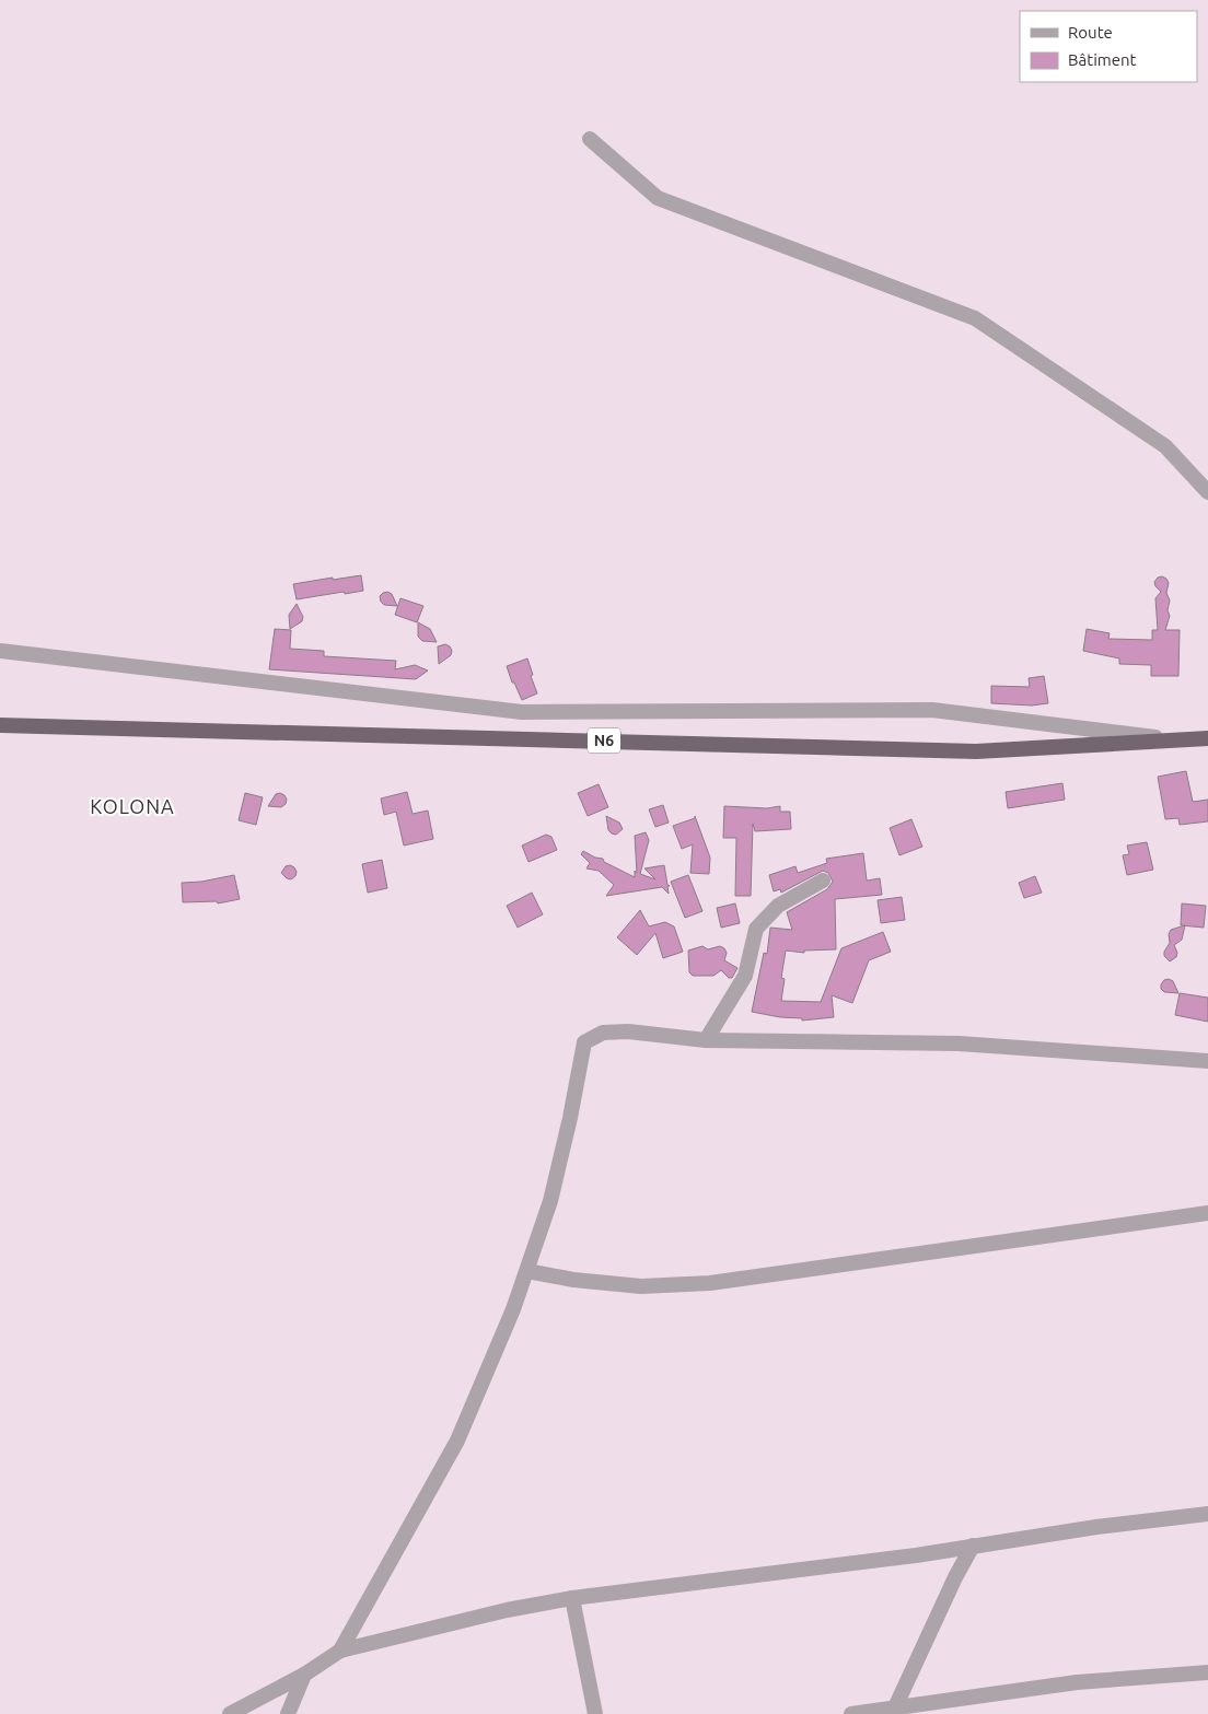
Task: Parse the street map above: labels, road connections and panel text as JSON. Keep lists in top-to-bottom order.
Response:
{
  "streets": {
    "highway": ["N6"]
  },
  "districts": ["KOLONA"],
  "legend": ["Route", "Bâtiment"]
}
